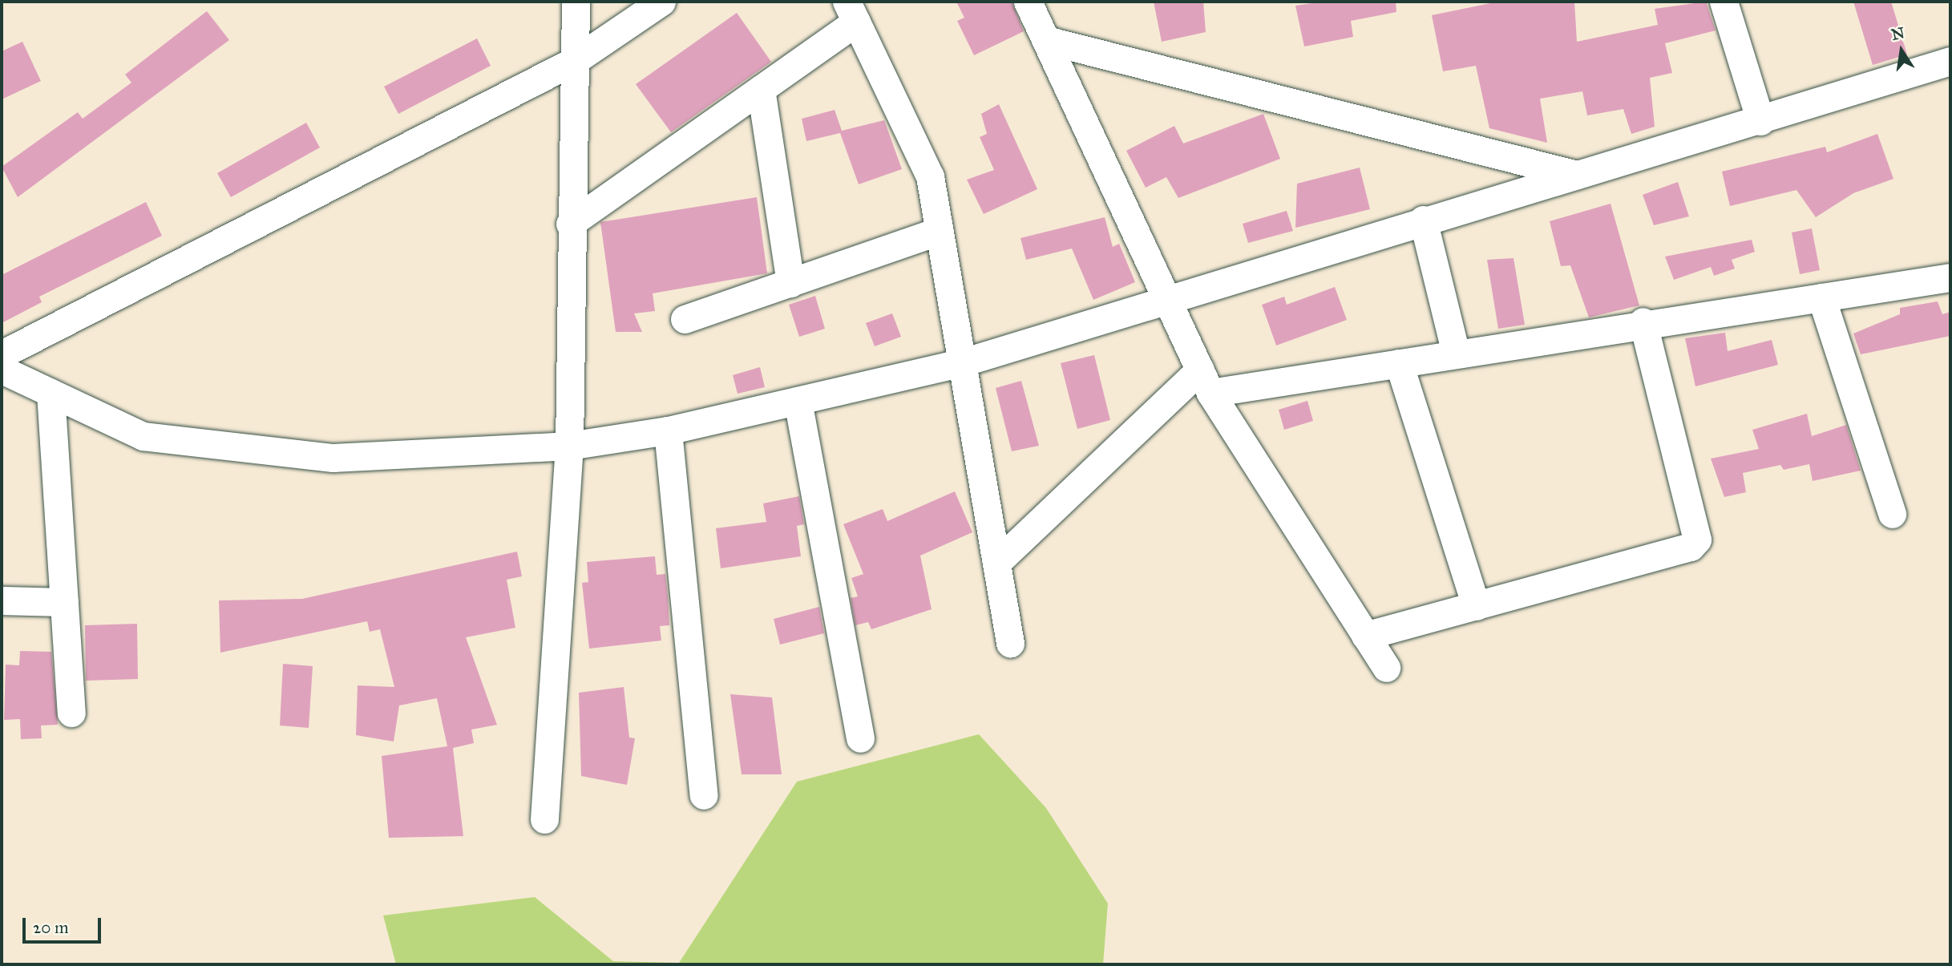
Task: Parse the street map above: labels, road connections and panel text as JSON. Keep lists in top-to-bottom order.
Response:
{
  "scale_bar": "20 m",
  "north": "top"
}
